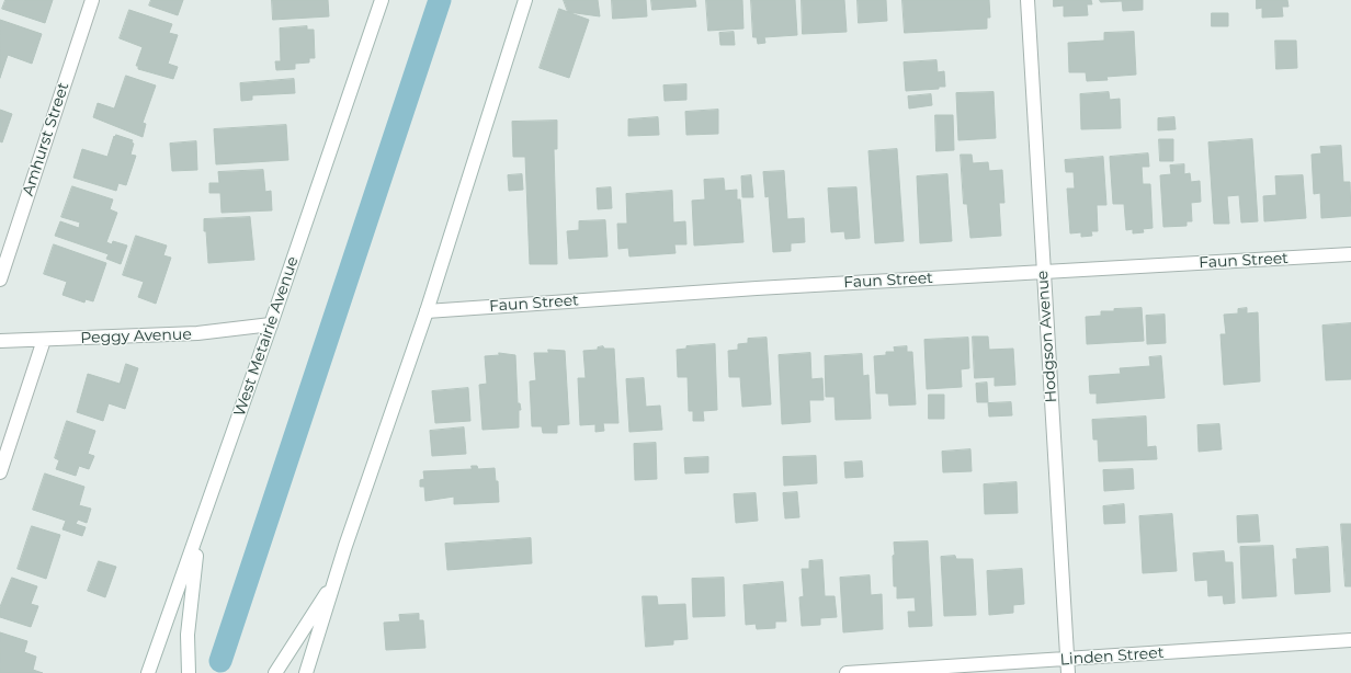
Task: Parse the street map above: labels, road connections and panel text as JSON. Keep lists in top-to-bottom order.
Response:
{
  "streets": {
    "street": [
      "Amhurst Street",
      "Faun Street",
      "Peggy Avenue",
      "West Metairie Avenue",
      "Hodgson Avenue",
      "Linden Street"
    ]
  },
  "crossings": [
    ["Faun Street", "Hodgson Avenue"],
    ["Peggy Avenue", "West Metairie Avenue"],
    ["Hodgson Avenue", "Linden Street"]
  ]
}
